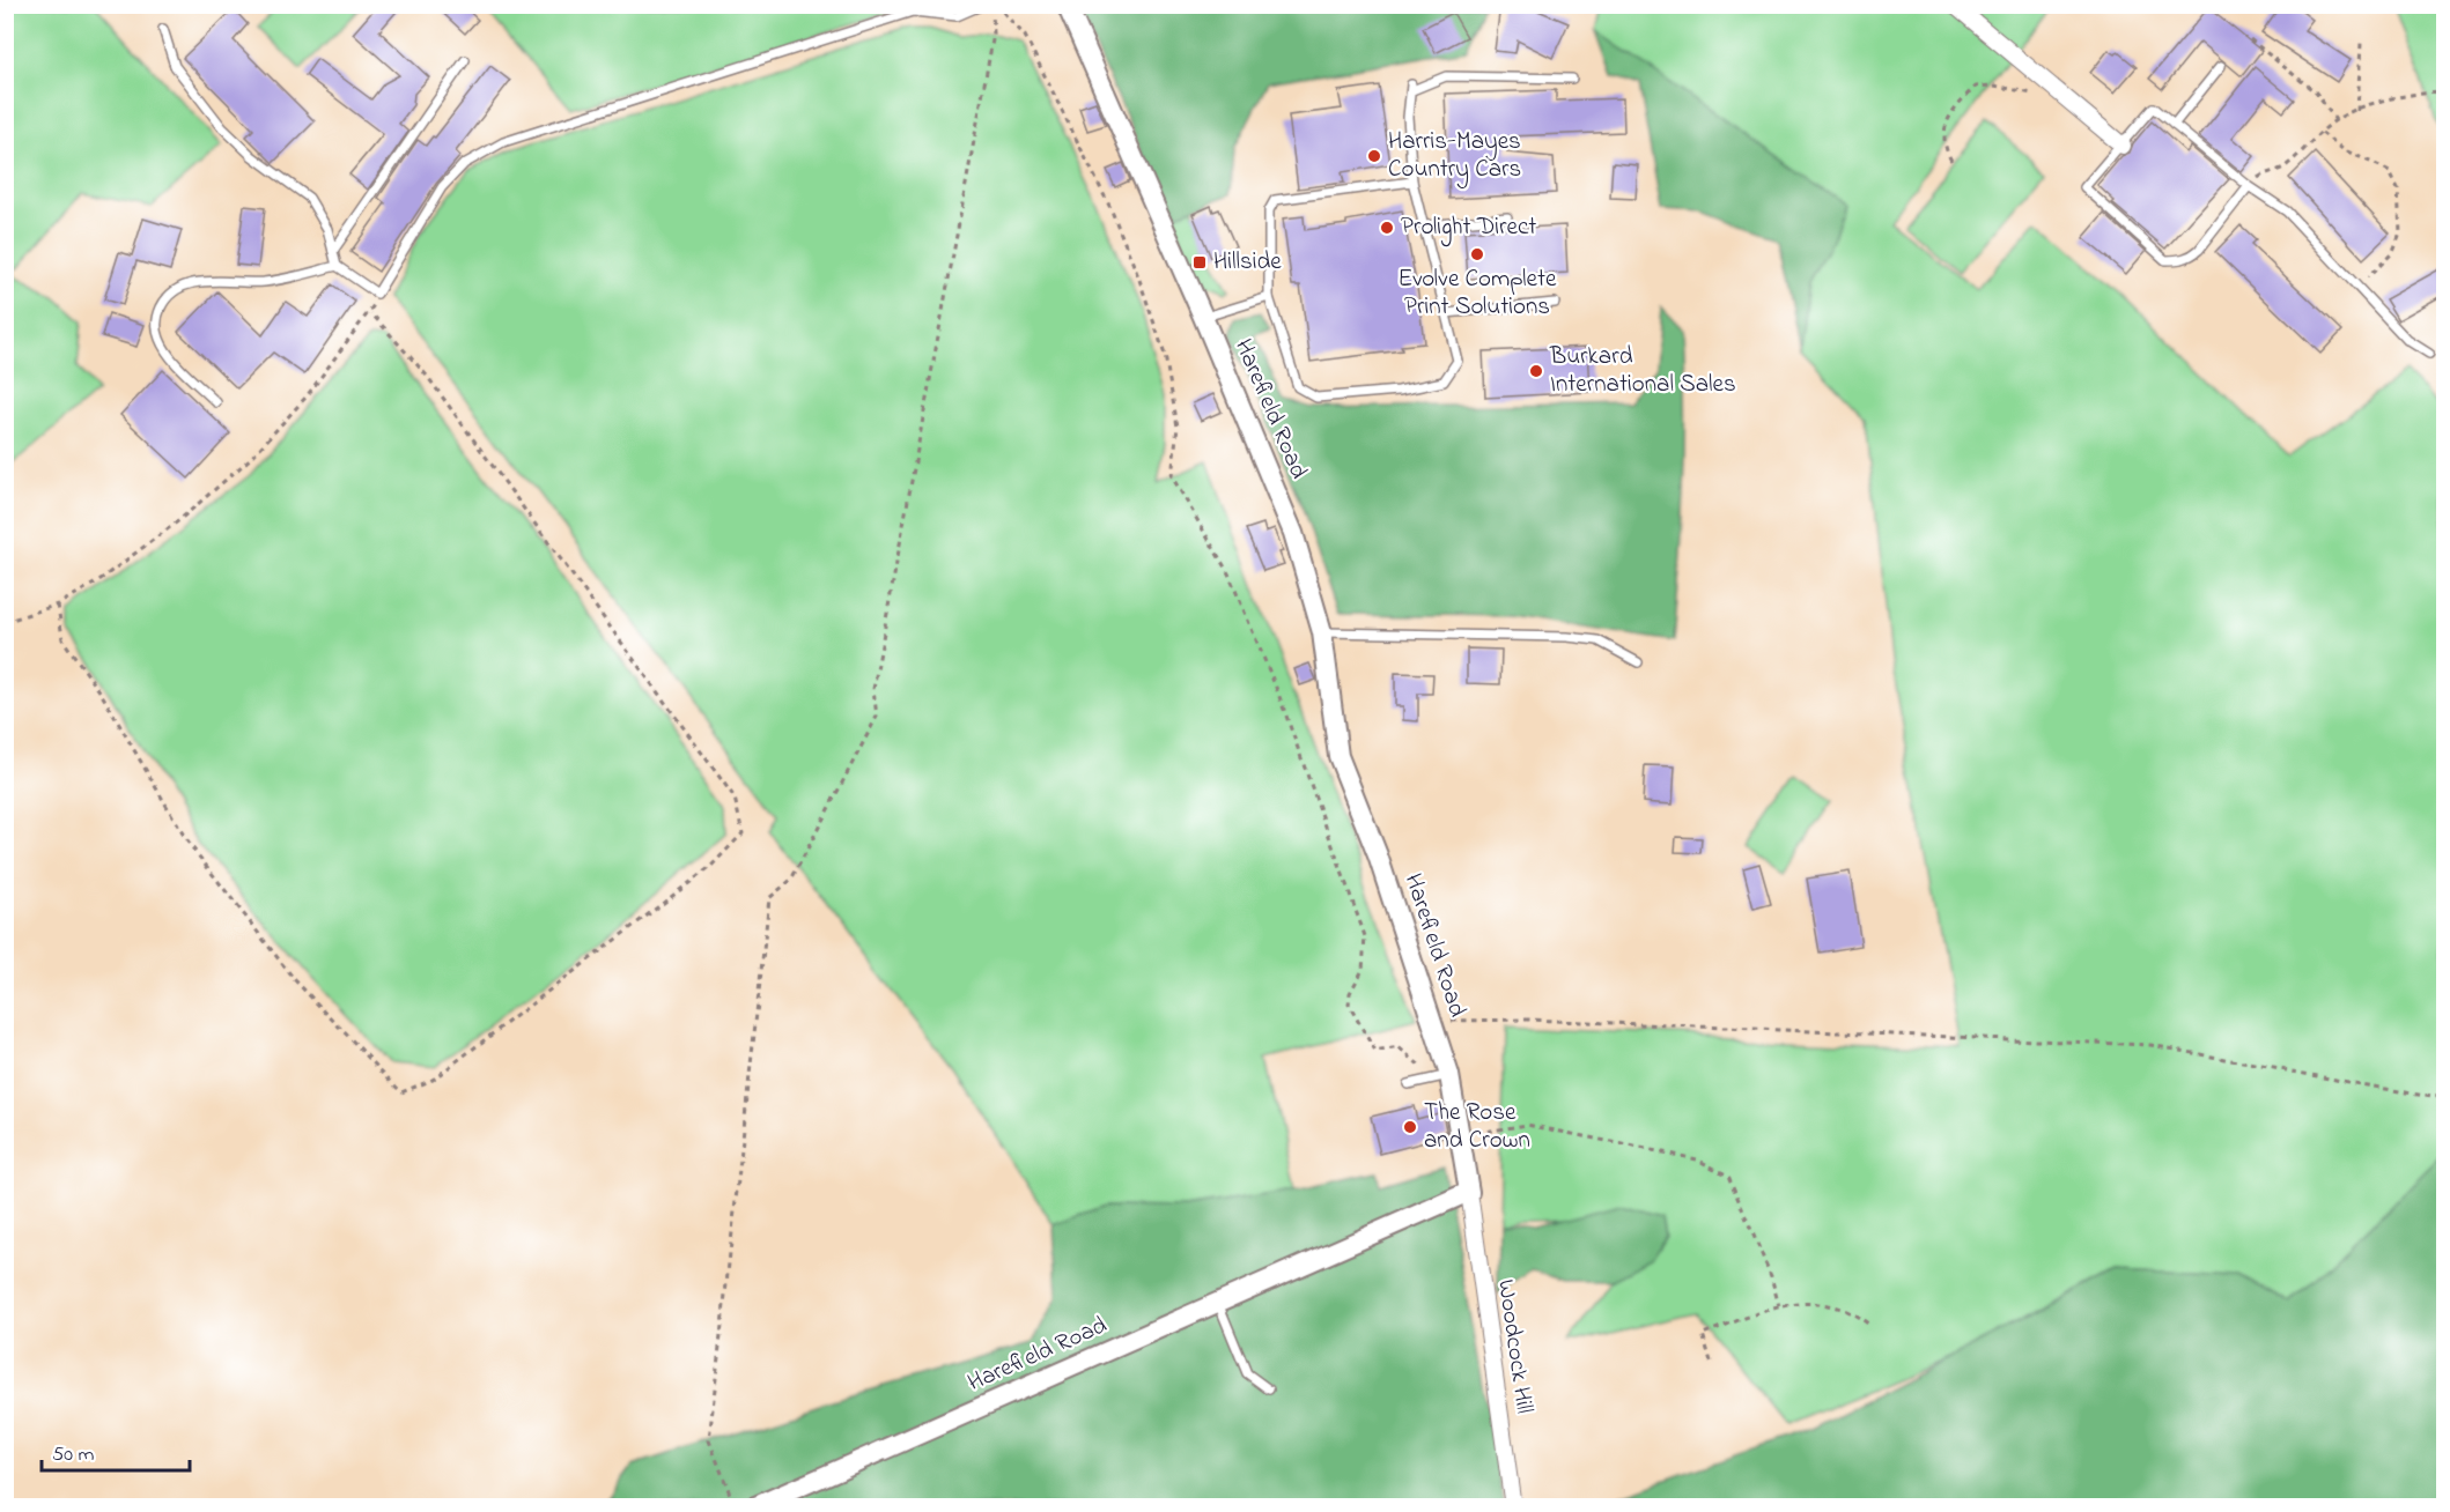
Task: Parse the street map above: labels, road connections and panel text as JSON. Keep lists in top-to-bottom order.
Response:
{
  "streets": {
    "street": ["Harefield Road", "Woodcock Hill"]
  },
  "crossings": [
    ["Harefield Road", "Woodcock Hill"]
  ],
  "places": {
    "other": [
      "Harris-Mayes Country Cars",
      "Prolight Direct",
      "Evolve Complete Print Solutions",
      "Burkard International Sales",
      "The Rose and Crown"
    ],
    "transit": ["Hillside"]
  },
  "scale_bar": "50 m"
}
